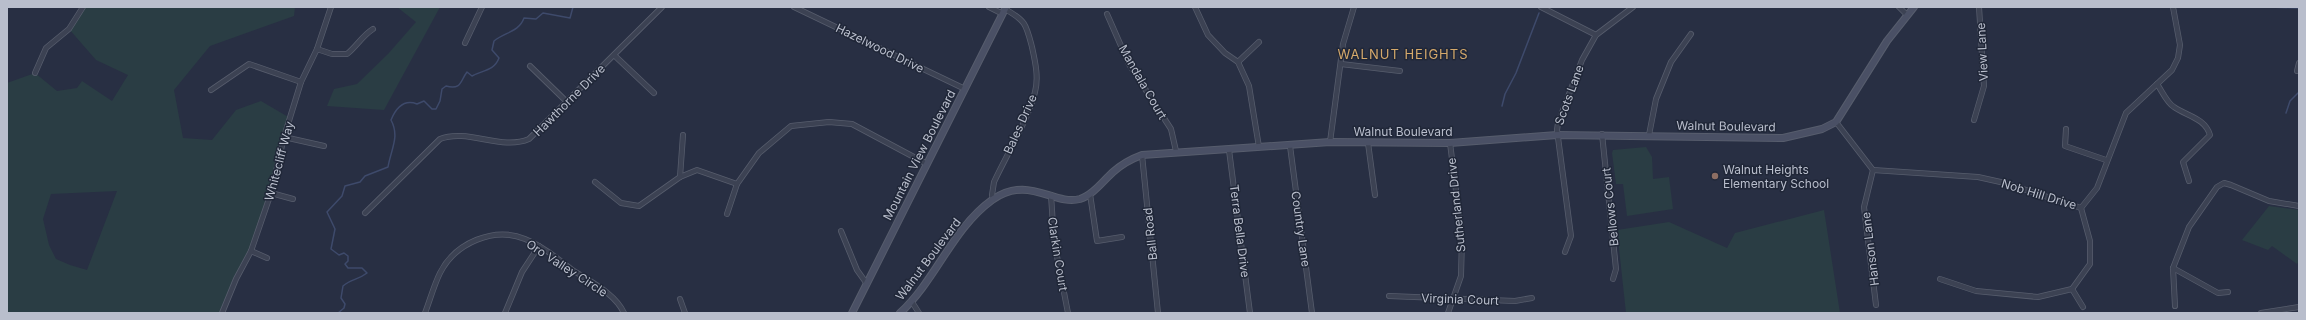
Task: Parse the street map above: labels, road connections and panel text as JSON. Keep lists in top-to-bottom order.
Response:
{
  "streets": {
    "street": [
      "Hazelwood Drive",
      "View Lane",
      "Mandala Court",
      "Scots Lane",
      "Hawthorne Drive",
      "Bales Drive",
      "Walnut Boulevard",
      "Mountain View Boulevard",
      "Whitecliff Way",
      "Nob Hill Drive",
      "Sutherland Drive",
      "Bellows Court",
      "Country Lane",
      "Terra Bella Drive",
      "Ball Road",
      "Hanson Lane",
      "Clarkin Court",
      "Oro Valley Circle",
      "Virginia Court"
    ]
  },
  "crossings": [
    ["Hazelwood Drive", "Mountain View Boulevard"],
    ["Mandala Court", "Walnut Boulevard"],
    ["Scots Lane", "Walnut Boulevard"],
    ["Bales Drive", "Walnut Boulevard"],
    ["Bales Drive", "Mountain View Boulevard"],
    ["Walnut Boulevard", "Sutherland Drive"],
    ["Walnut Boulevard", "Bellows Court"],
    ["Walnut Boulevard", "Country Lane"],
    ["Walnut Boulevard", "Terra Bella Drive"],
    ["Walnut Boulevard", "Ball Road"],
    ["Walnut Boulevard", "Clarkin Court"],
    ["Nob Hill Drive", "Hanson Lane"],
    ["Sutherland Drive", "Virginia Court"]
  ],
  "districts": ["WALNUT HEIGHTS"],
  "places": ["Walnut Heights Elementary School"]
}
